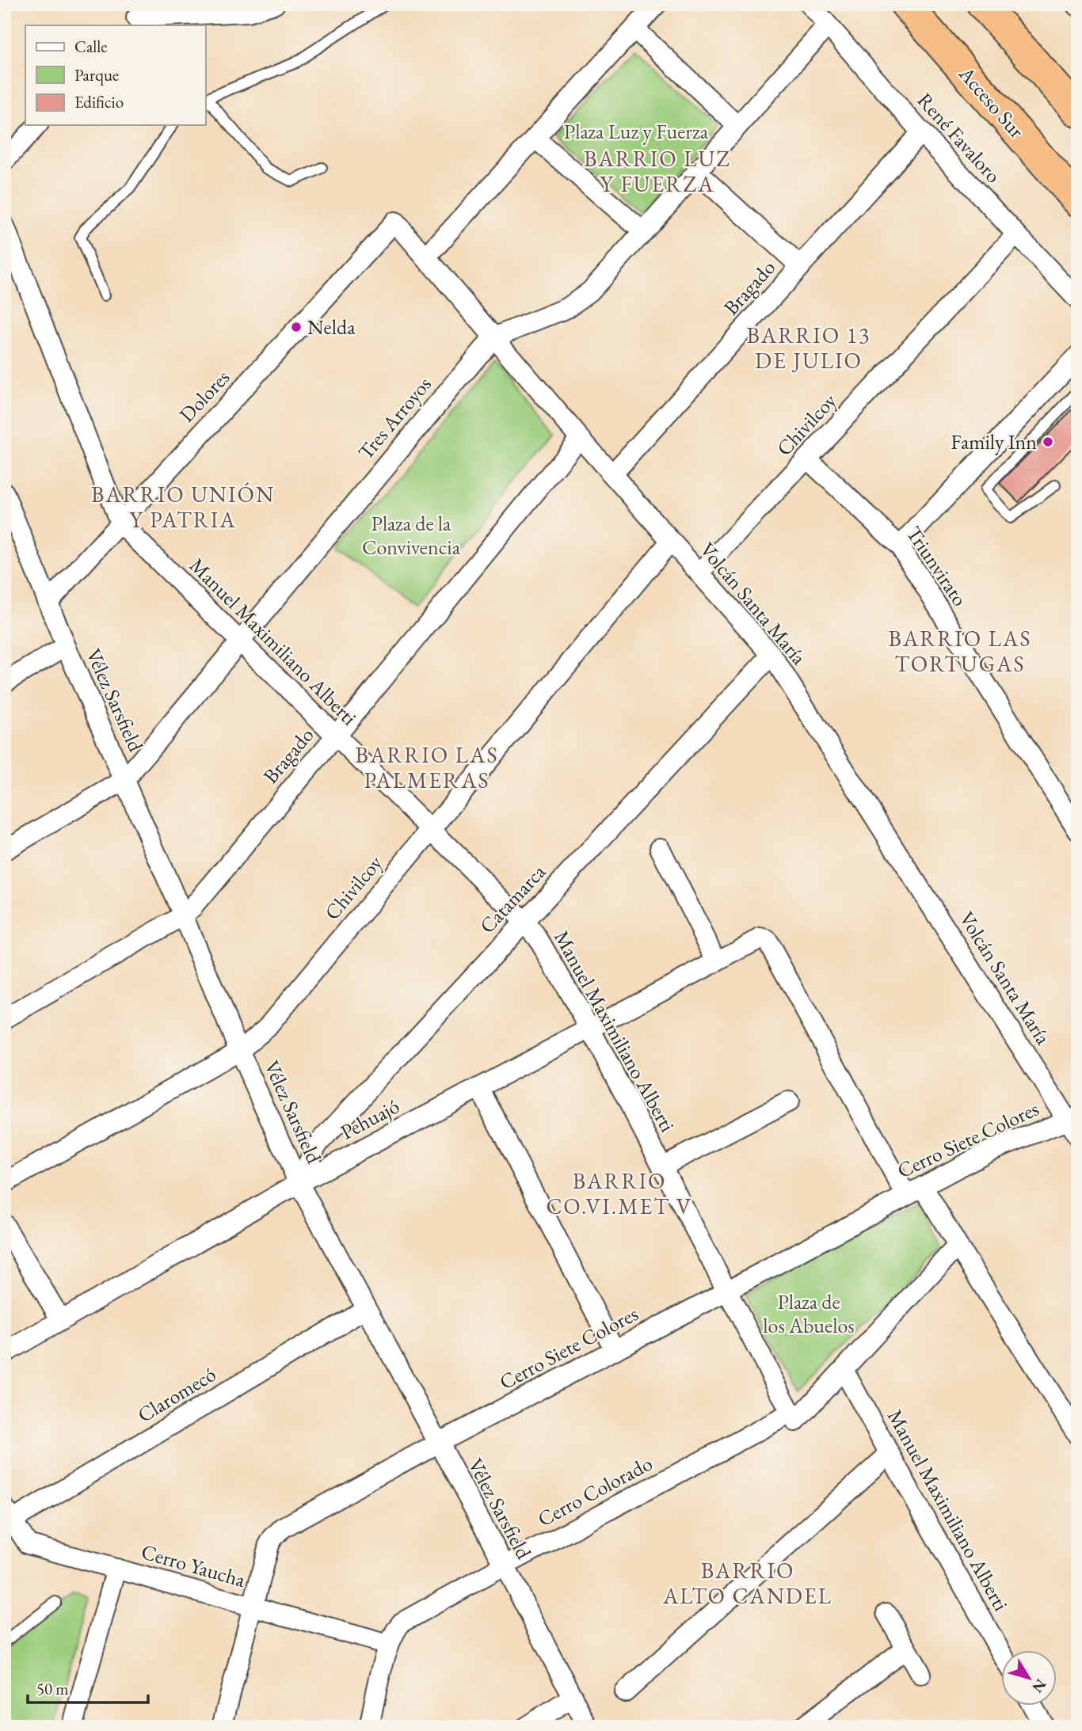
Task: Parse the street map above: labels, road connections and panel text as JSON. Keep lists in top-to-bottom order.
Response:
{
  "streets": {
    "highway": ["Acceso Sur"],
    "street": [
      "René Favaloro",
      "Bragado",
      "Dolores",
      "Tres Arroyos",
      "Chivilcoy",
      "Triunvirato",
      "Volcán Santa María",
      "Manuel Maximiliano Alberti",
      "Vélez Sarsfield",
      "Catamarca",
      "Pehuajó",
      "Cerro Siete Colores",
      "Claromecó",
      "Cerro Colorado",
      "Cerro Yaucha"
    ]
  },
  "crossings": [
    ["René Favaloro", "Bragado"],
    ["René Favaloro", "Tres Arroyos"],
    ["René Favaloro", "Chivilcoy"],
    ["Bragado", "Volcán Santa María"],
    ["Bragado", "Manuel Maximiliano Alberti"],
    ["Bragado", "Vélez Sarsfield"],
    ["Dolores", "Volcán Santa María"],
    ["Dolores", "Manuel Maximiliano Alberti"],
    ["Dolores", "Vélez Sarsfield"],
    ["Tres Arroyos", "Volcán Santa María"],
    ["Tres Arroyos", "Manuel Maximiliano Alberti"],
    ["Tres Arroyos", "Vélez Sarsfield"],
    ["Chivilcoy", "Triunvirato"],
    ["Chivilcoy", "Volcán Santa María"],
    ["Chivilcoy", "Manuel Maximiliano Alberti"],
    ["Chivilcoy", "Vélez Sarsfield"],
    ["Volcán Santa María", "Catamarca"],
    ["Volcán Santa María", "Cerro Siete Colores"],
    ["Manuel Maximiliano Alberti", "Catamarca"],
    ["Manuel Maximiliano Alberti", "Pehuajó"],
    ["Manuel Maximiliano Alberti", "Cerro Siete Colores"],
    ["Manuel Maximiliano Alberti", "Cerro Colorado"],
    ["Vélez Sarsfield", "Catamarca"],
    ["Vélez Sarsfield", "Pehuajó"],
    ["Vélez Sarsfield", "Cerro Siete Colores"],
    ["Vélez Sarsfield", "Claromecó"],
    ["Vélez Sarsfield", "Cerro Colorado"],
    ["Catamarca", "Pehuajó"],
    ["Pehuajó", "Cerro Siete Colores"],
    ["Cerro Siete Colores", "Cerro Yaucha"],
    ["Claromecó", "Cerro Yaucha"],
    ["Cerro Colorado", "Cerro Yaucha"]
  ],
  "districts": [
    "BARRIO LUZ Y FUERZA",
    "BARRIO 13 DE JULIO",
    "BARRIO UNIÓN Y PATRIA",
    "BARRIO LAS TORTUGAS",
    "BARRIO LAS PALMERAS",
    "BARRIO CO.VI.MET V",
    "BARRIO ALTO CANDEL"
  ],
  "parks": ["Plaza Luz y Fuerza", "Plaza de la Convivencia", "Plaza de los Abuelos"],
  "places": ["Nelda", "Family Inn"],
  "legend": ["Calle", "Parque", "Edificio"],
  "scale_bar": "50 m",
  "north": "bottom right"
}
